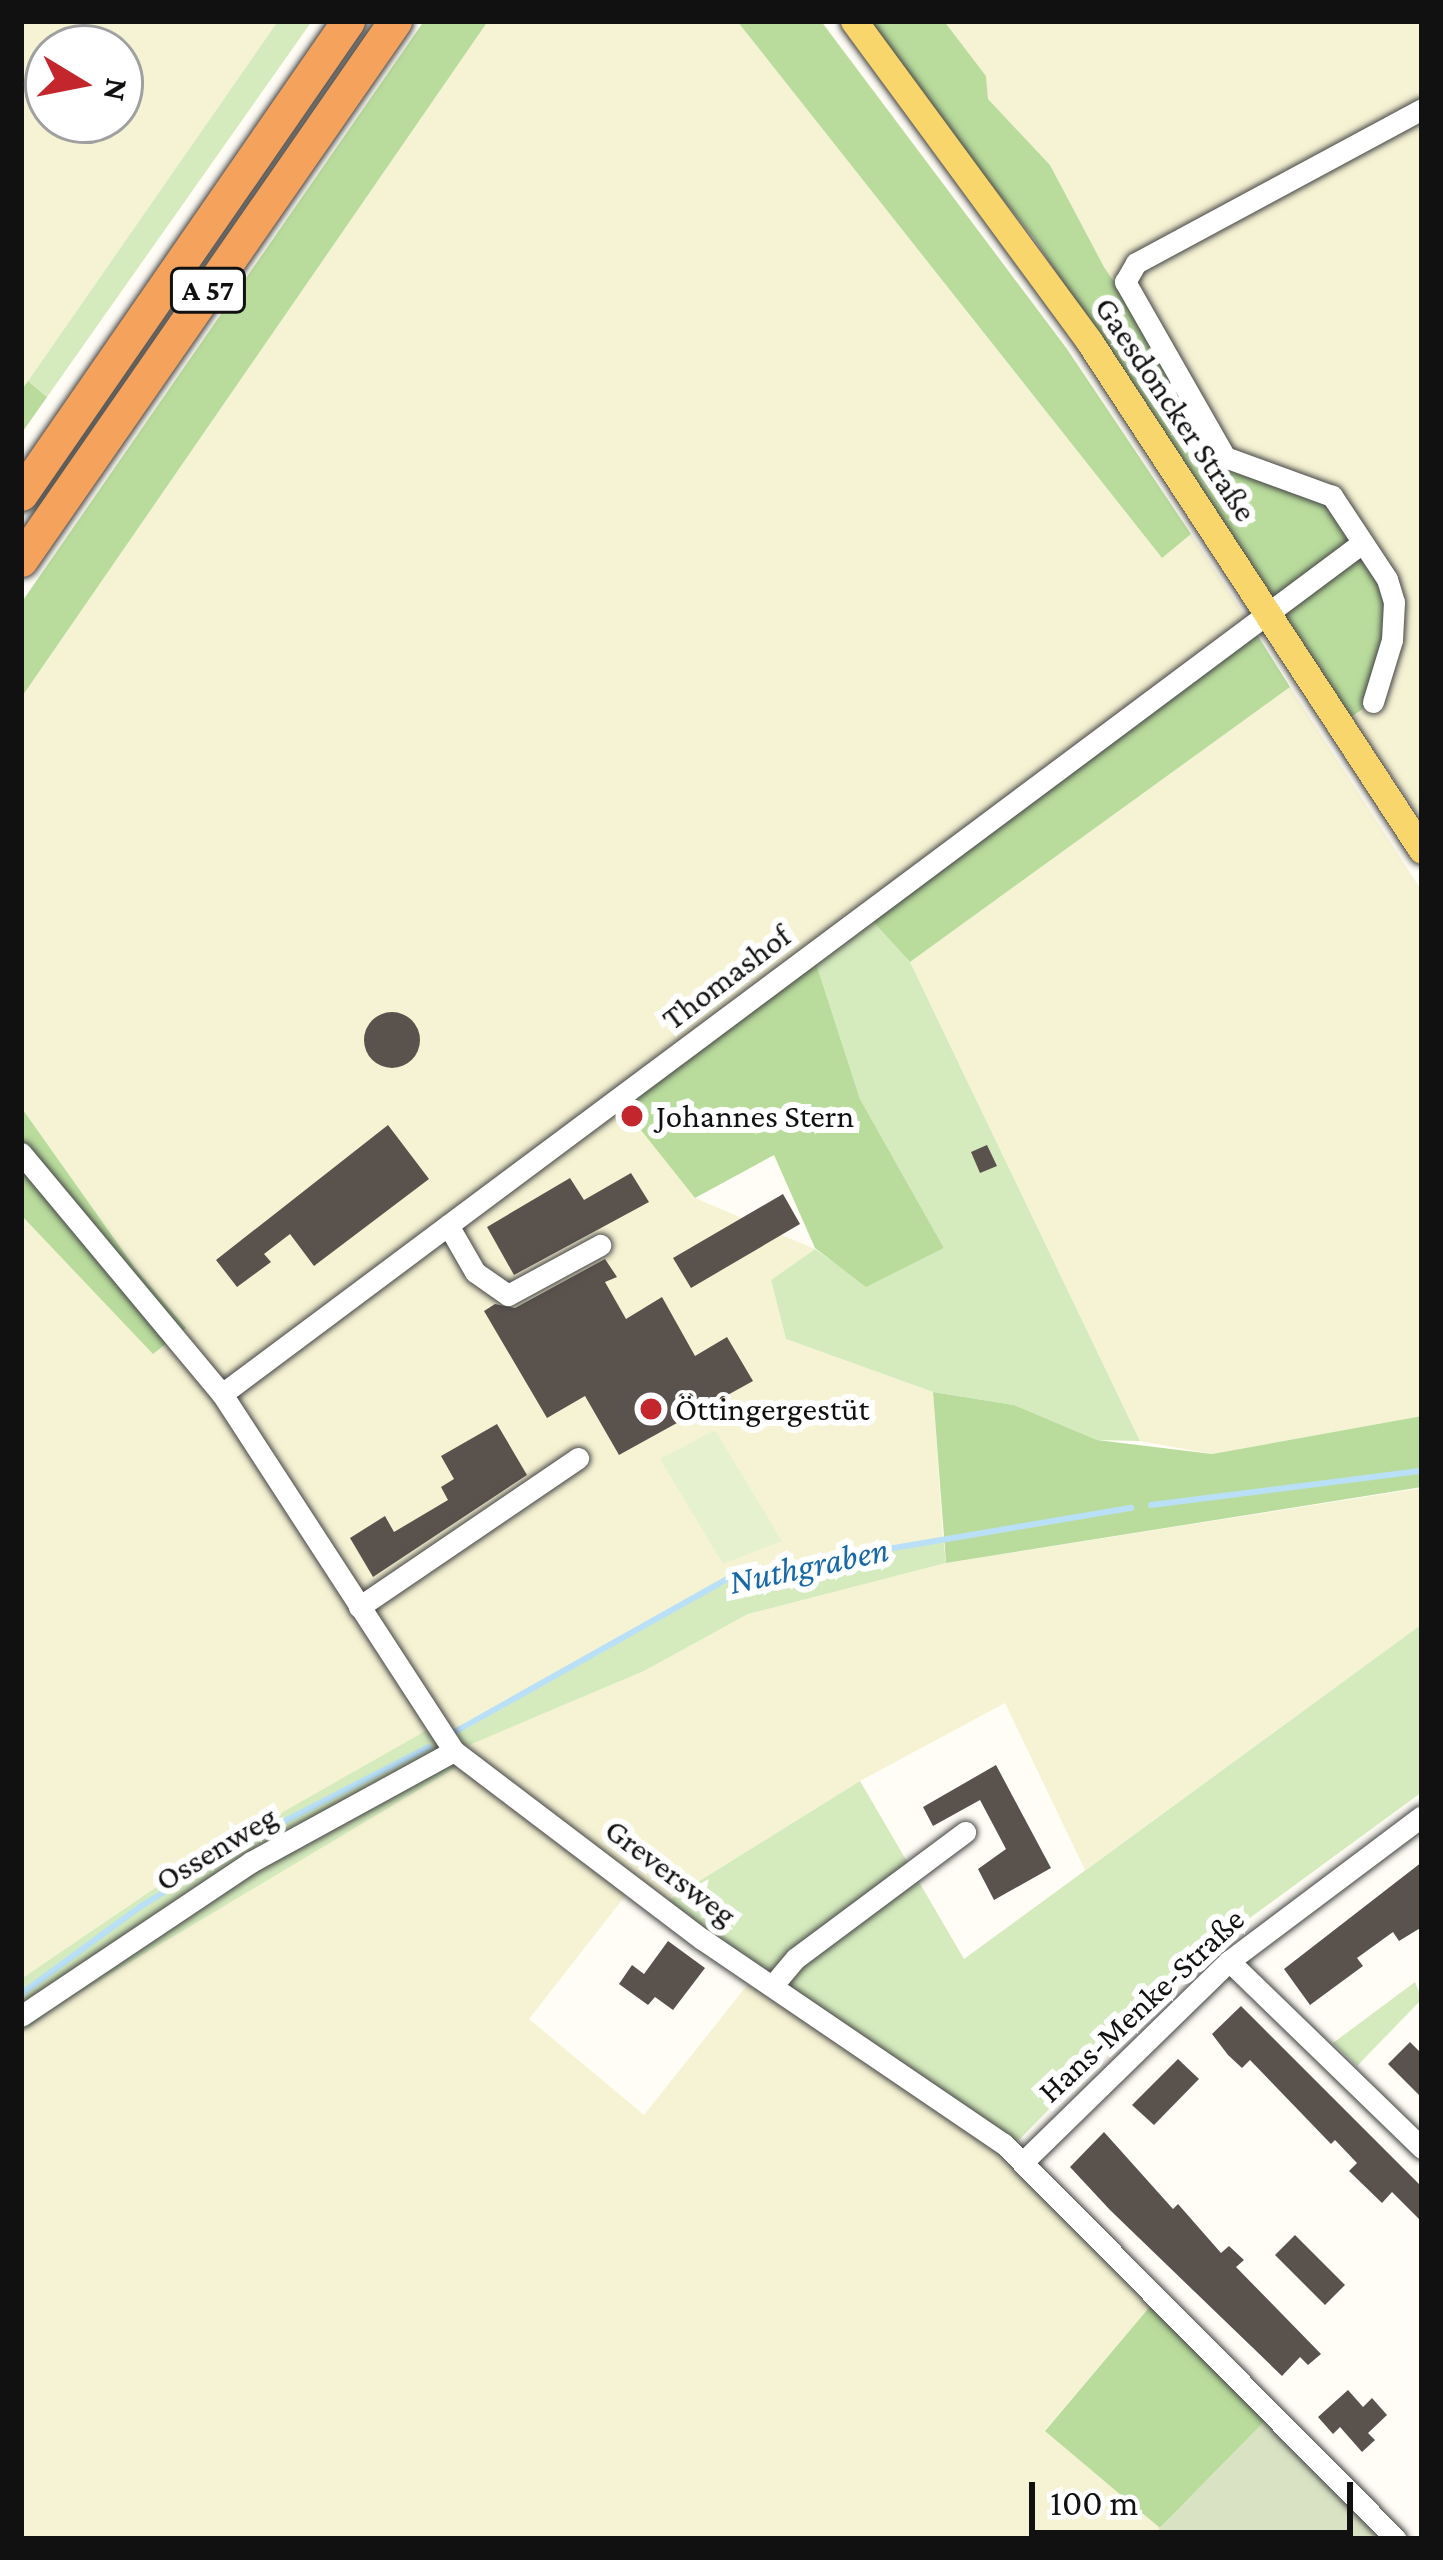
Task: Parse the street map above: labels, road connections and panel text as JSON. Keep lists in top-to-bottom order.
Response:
{
  "streets": {
    "highway": ["A 57"],
    "main road": ["Gaesdoncker Straße"],
    "street": [
      "Thomashof",
      "Ossenweg",
      "Greversweg",
      "Hans-Menke-Straße"
    ]
  },
  "crossings": [
    ["Gaesdoncker Straße", "Thomashof"],
    ["Thomashof", "Greversweg"],
    ["Ossenweg", "Greversweg"],
    ["Greversweg", "Hans-Menke-Straße"]
  ],
  "water": ["Nuthgraben"],
  "places": ["Johannes Stern", "Öttingergestüt"],
  "scale_bar": "100 m",
  "north": "right"
}
